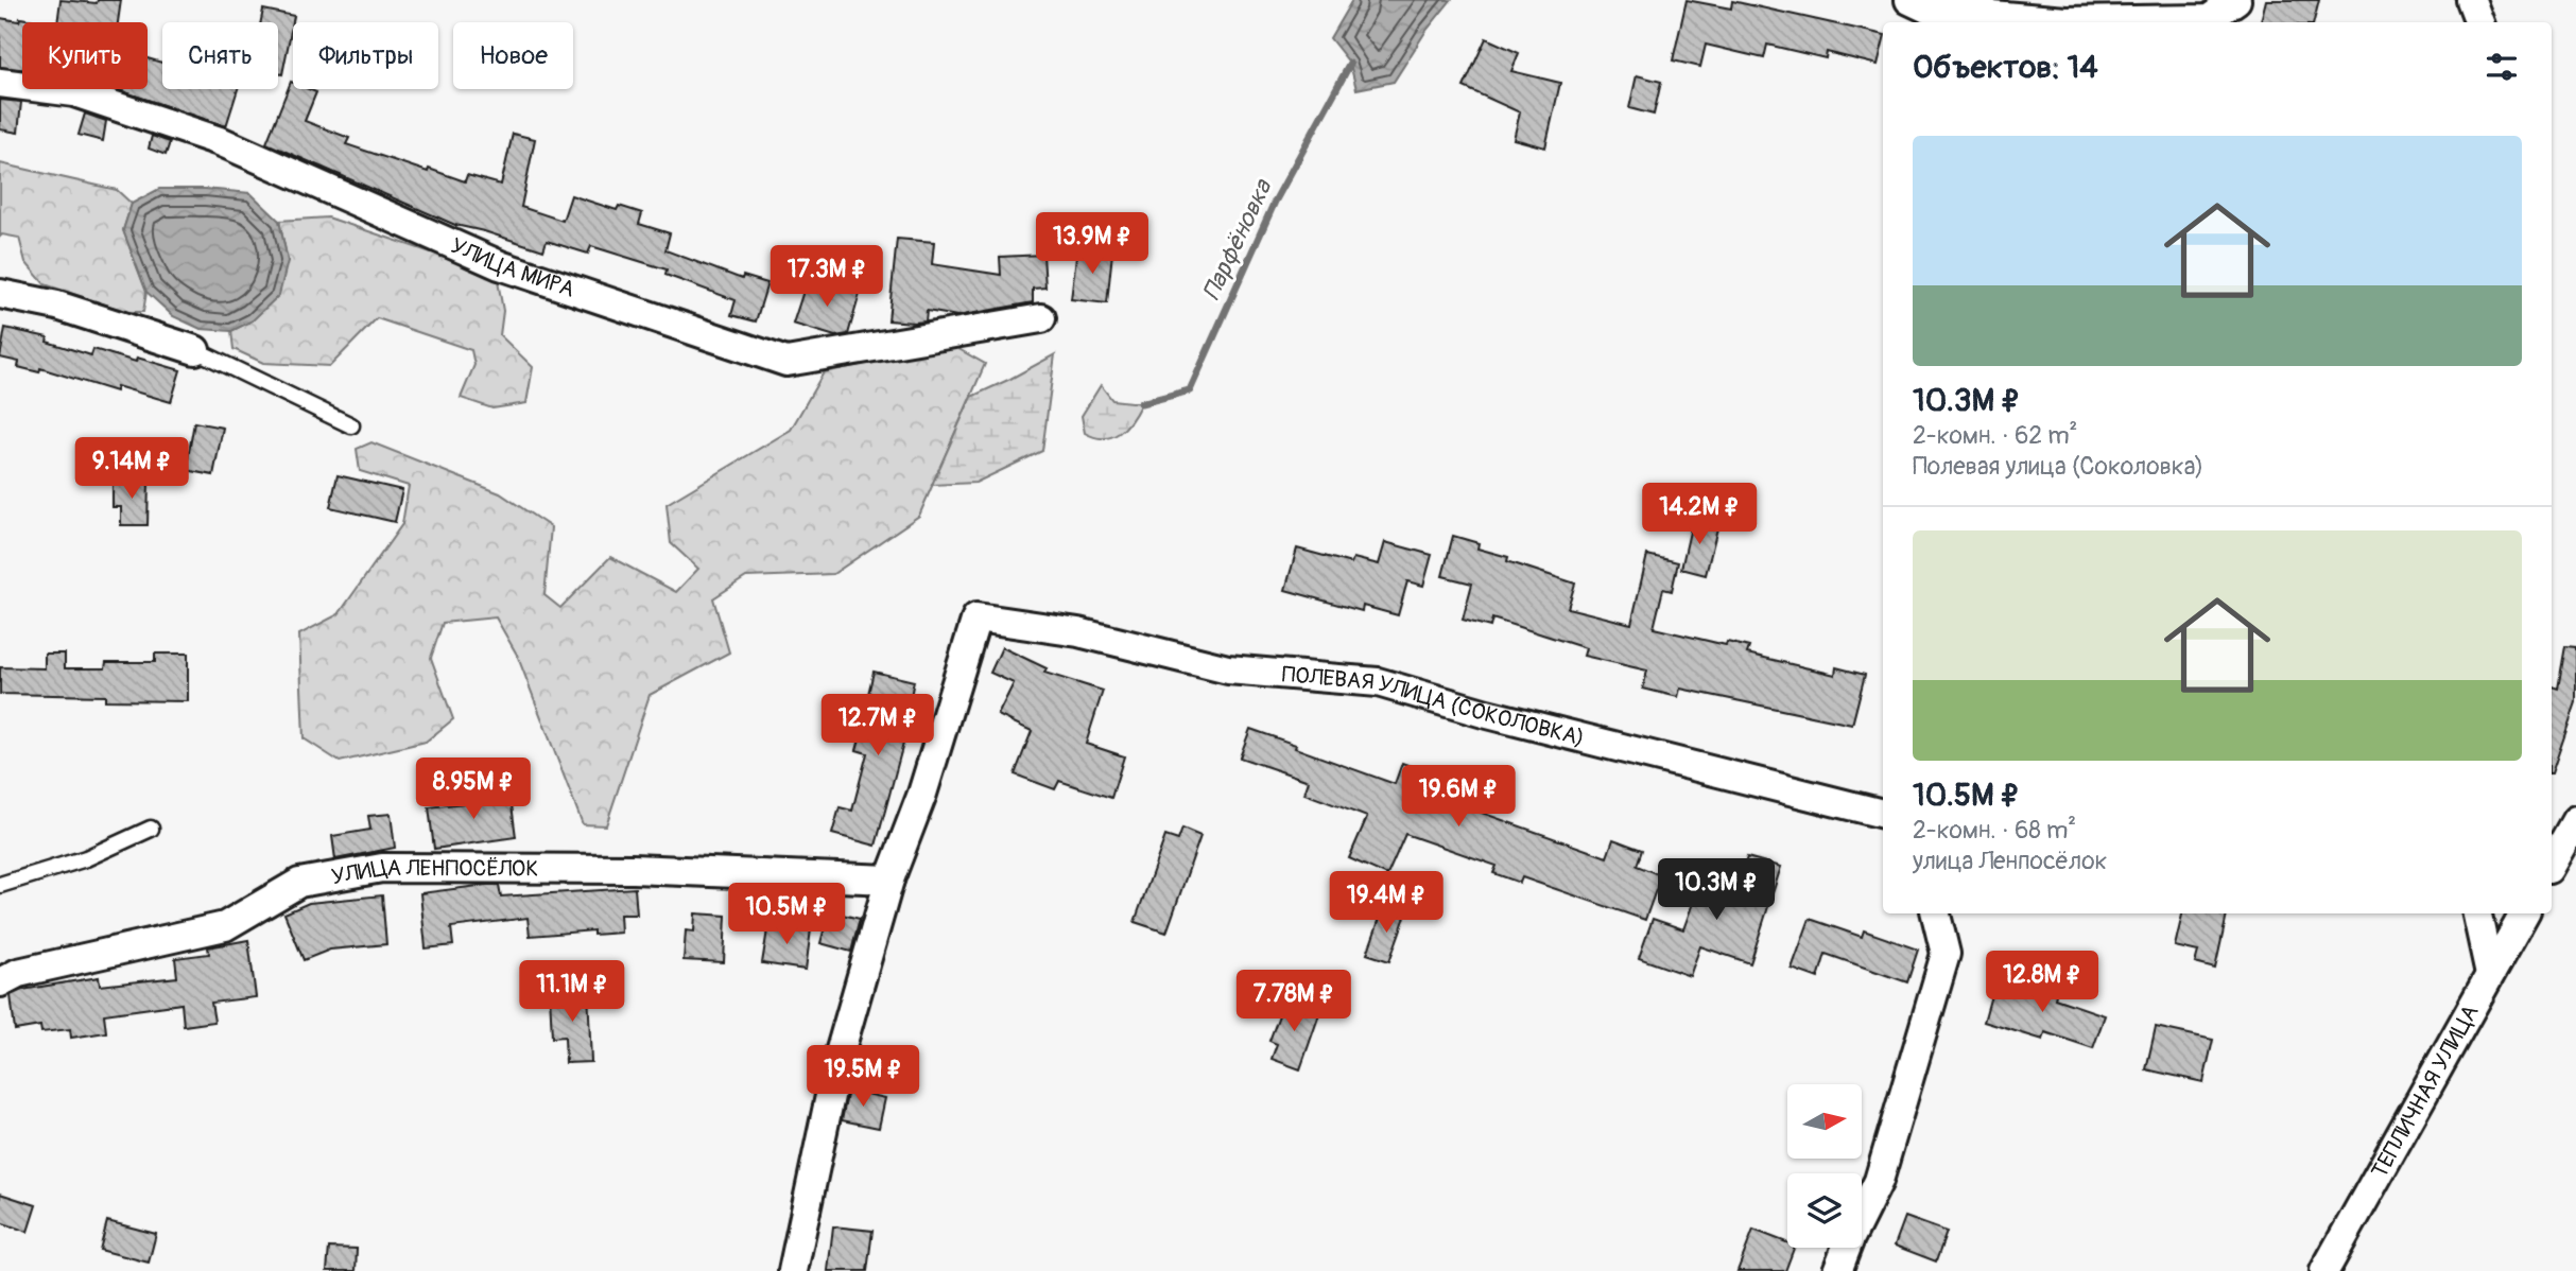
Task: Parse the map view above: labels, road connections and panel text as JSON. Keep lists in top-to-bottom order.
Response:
{
  "streets": {
    "street": [
      "УЛИЦА МИРА",
      "ПОЛЕВАЯ УЛИЦА (СОКОЛОВКА)",
      "УЛИЦА ЛЕНПОСЁЛОК",
      "ТЕПЛИЧНАЯ УЛИЦА"
    ]
  },
  "crossings": [
    ["ПОЛЕВАЯ УЛИЦА (СОКОЛОВКА)", "УЛИЦА ЛЕНПОСЁЛОК"]
  ],
  "water": ["Парфёновка"],
  "north": "right",
  "page": {
    "chip": [
      "Купить",
      "Снять",
      "Фильтры",
      "Новое"
    ],
    "heading": "Объектов: 14",
    "list": [
      {
        "name": "10.3M ₽",
        "note": "2-комн. · 62 m² · Полевая улица (Соколовка)"
      },
      {
        "name": "10.5M ₽",
        "note": "2-комн. · 68 m² · улица Ленпосёлок"
      }
    ],
    "price": [
      "13.9M ₽",
      "17.3M ₽",
      "9.14M ₽",
      "14.2M ₽",
      "12.7M ₽",
      "8.95M ₽",
      "19.6M ₽",
      "10.3M ₽",
      "19.4M ₽",
      "10.5M ₽",
      "12.8M ₽",
      "11.1M ₽",
      "7.78M ₽",
      "19.5M ₽"
    ]
  }
}
